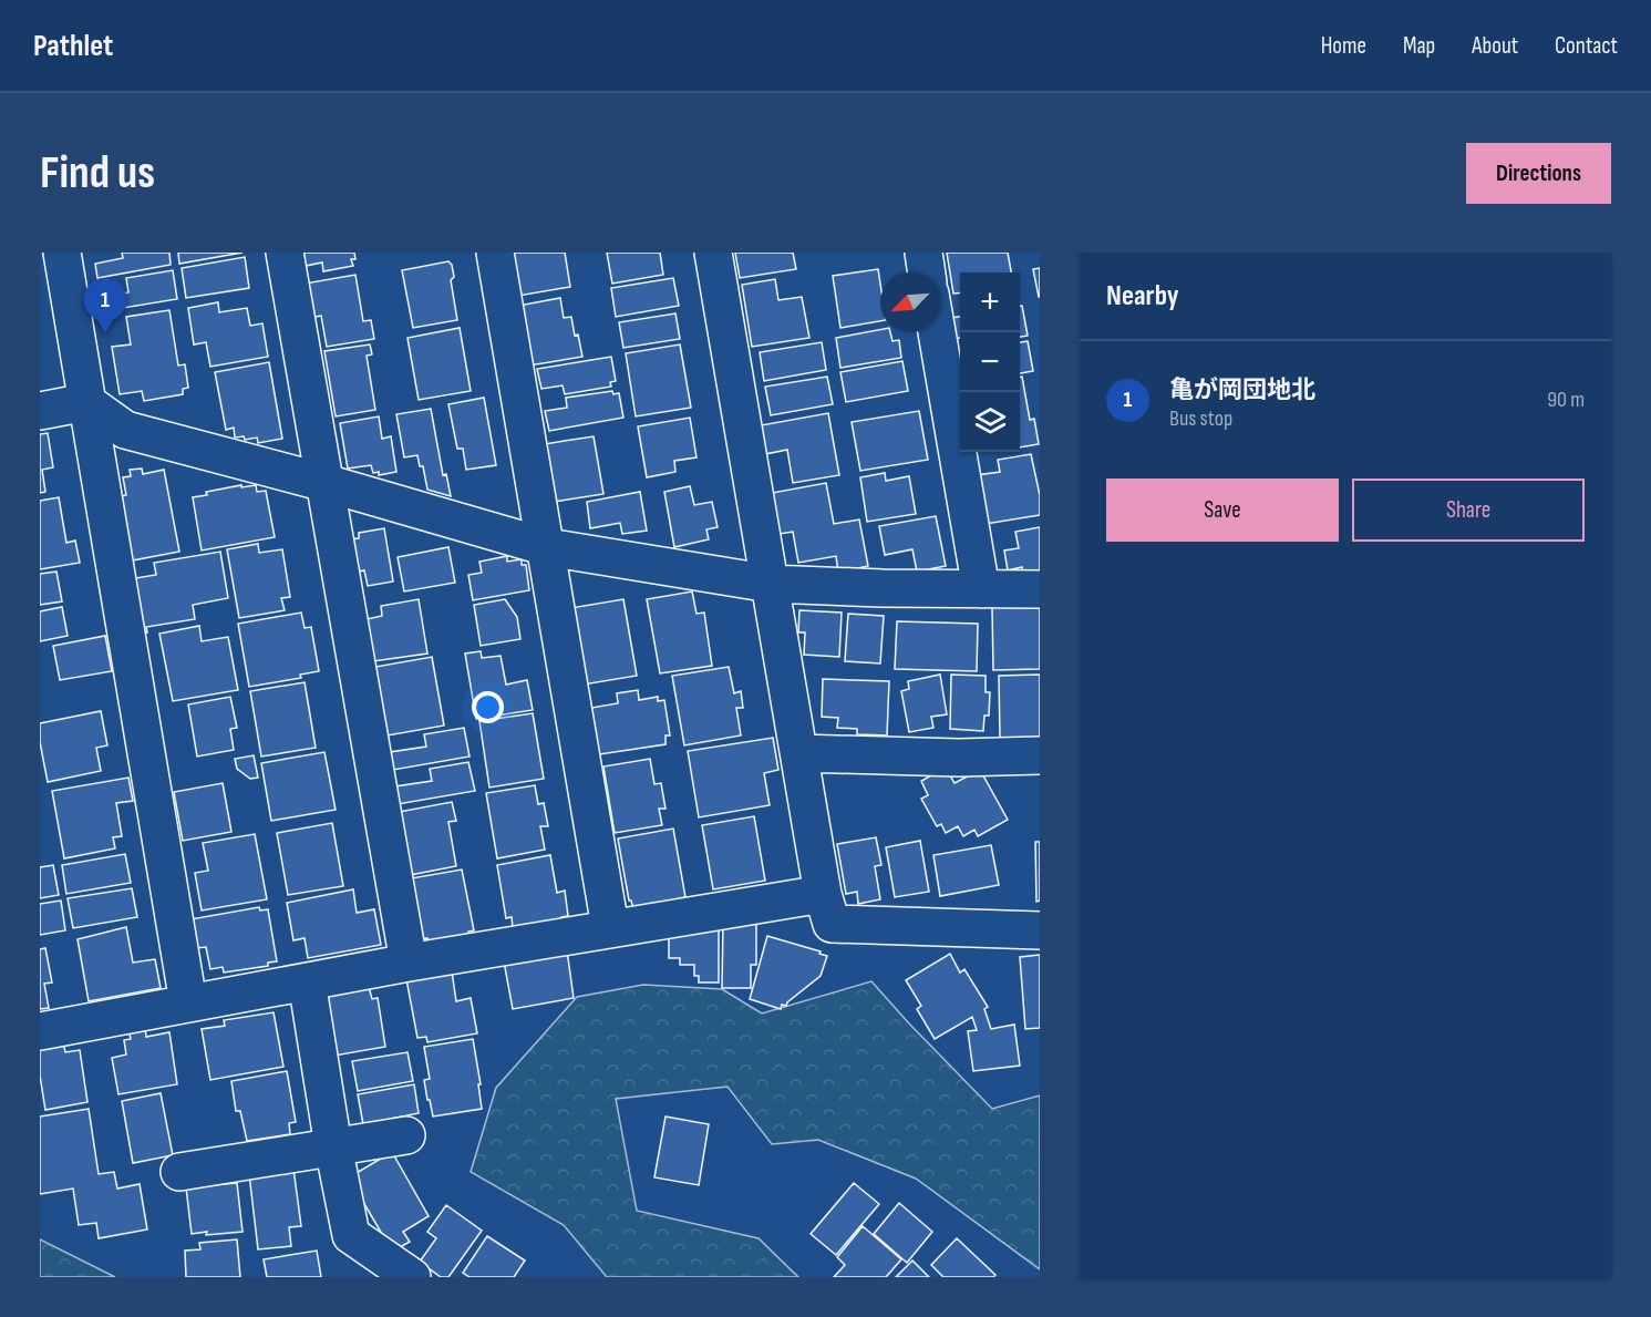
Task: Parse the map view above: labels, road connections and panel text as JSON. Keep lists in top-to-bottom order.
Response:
{
  "north": "bottom left",
  "page": {
    "header": "Pathlet",
    "nav": [
      "Home",
      "Map",
      "About",
      "Contact"
    ],
    "buttons": [
      "Directions",
      ["Save", "Share"]
    ],
    "title": "Find us",
    "heading": "Nearby",
    "map_buttons": ["+", "−"],
    "pins": "1",
    "list": [
      {
        "mark": "1",
        "name": "亀が岡団地北",
        "note": "Bus stop",
        "value": "90 m"
      }
    ]
  }
}
